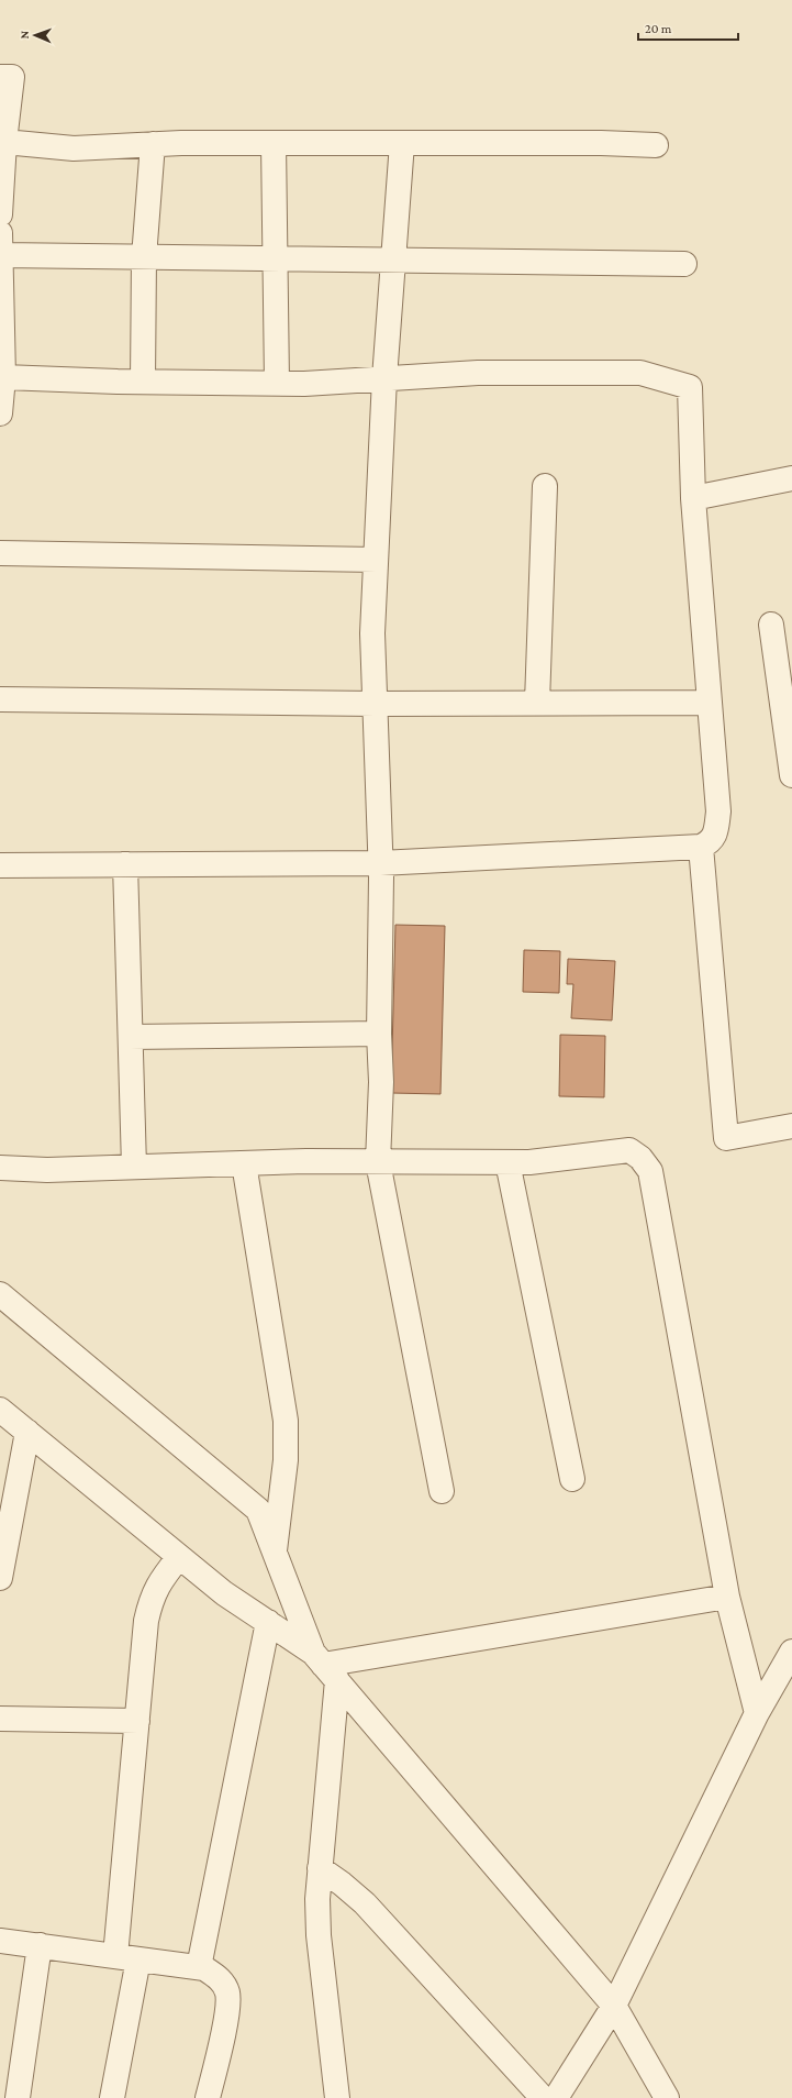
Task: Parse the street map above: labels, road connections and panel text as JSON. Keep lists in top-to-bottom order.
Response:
{
  "scale_bar": "20 m",
  "north": "left"
}
